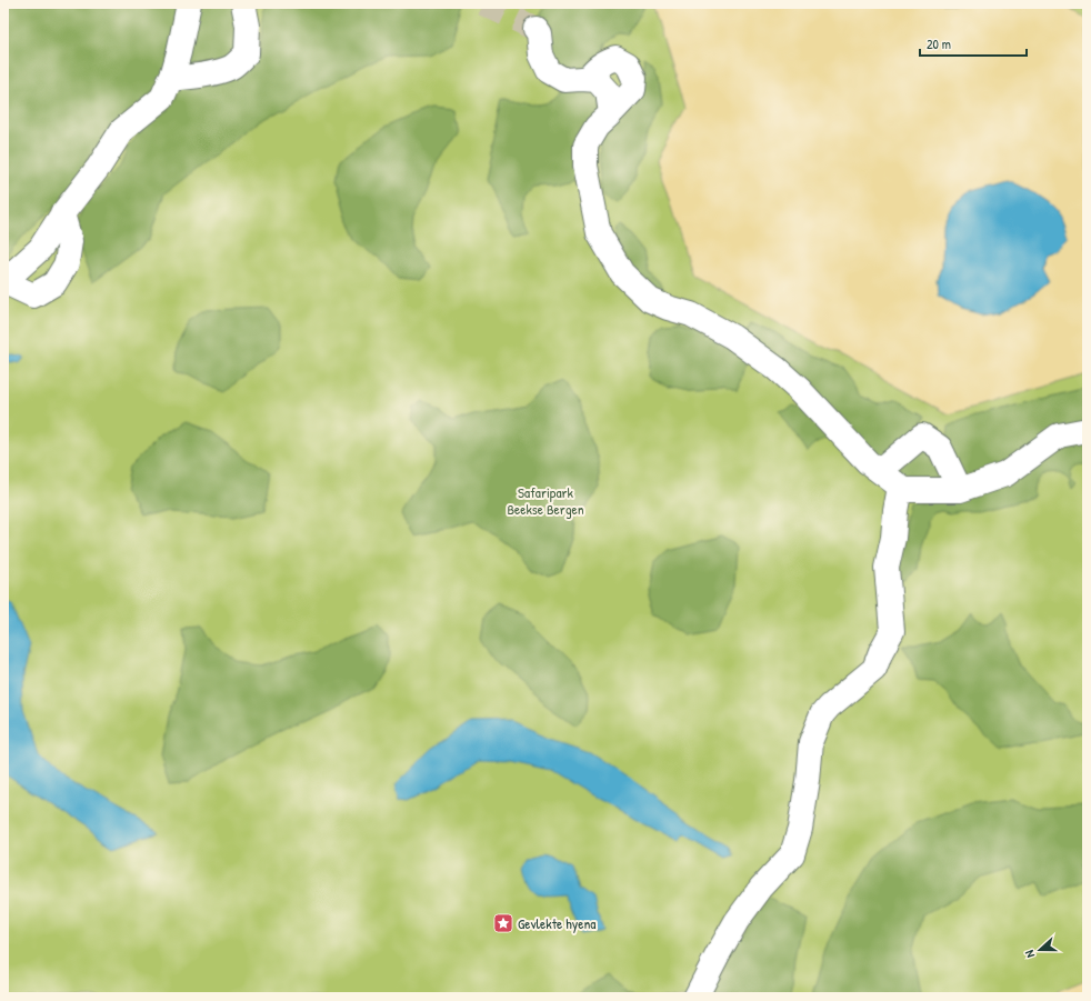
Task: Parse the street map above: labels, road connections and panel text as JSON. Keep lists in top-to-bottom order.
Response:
{
  "parks": ["Safaripark Beekse Bergen"],
  "places": {
    "place": ["Gevlekte hyena"]
  },
  "scale_bar": "20 m",
  "north": "left"
}
